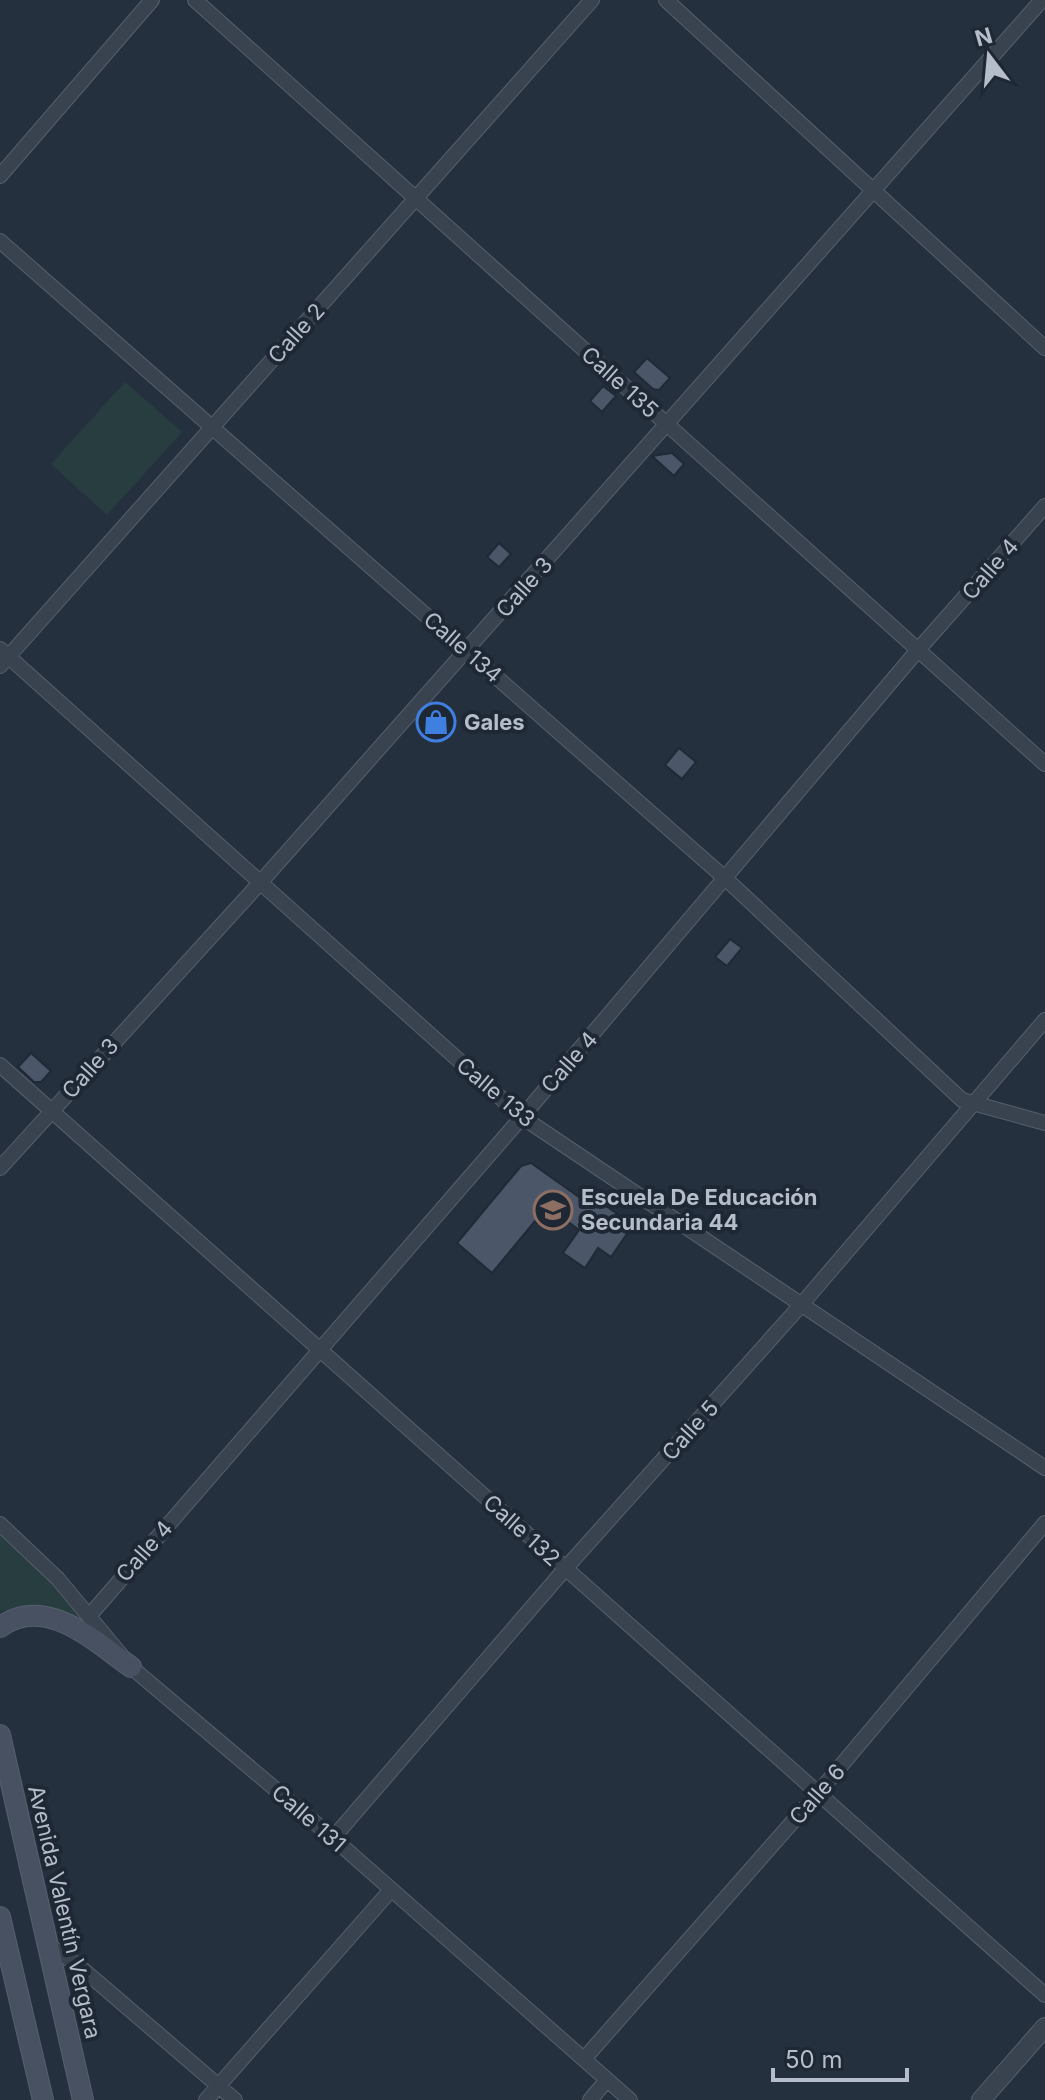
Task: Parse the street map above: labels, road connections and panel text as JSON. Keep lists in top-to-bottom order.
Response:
{
  "streets": {
    "main road": ["Avenida Valentín Vergara"],
    "street": [
      "Calle 2",
      "Calle 135",
      "Calle 4",
      "Calle 3",
      "Calle 134",
      "Calle 133",
      "Calle 5",
      "Calle 132",
      "Calle 6",
      "Calle 131"
    ]
  },
  "crossings": [
    ["Calle 2", "Calle 135"],
    ["Calle 2", "Calle 134"],
    ["Calle 2", "Calle 133"],
    ["Calle 135", "Calle 4"],
    ["Calle 135", "Calle 3"],
    ["Calle 4", "Calle 134"],
    ["Calle 4", "Calle 133"],
    ["Calle 4", "Calle 132"],
    ["Calle 4", "Calle 131"],
    ["Calle 3", "Calle 134"],
    ["Calle 3", "Calle 133"],
    ["Calle 3", "Calle 132"],
    ["Calle 134", "Calle 5"],
    ["Calle 133", "Calle 5"],
    ["Calle 5", "Calle 132"],
    ["Calle 5", "Calle 131"],
    ["Calle 132", "Calle 6"],
    ["Calle 6", "Calle 131"]
  ],
  "places": {
    "shop": ["Gales"],
    "school or university": ["Escuela De Educación Secundaria 44"]
  },
  "scale_bar": "50 m",
  "north": "top"
}
